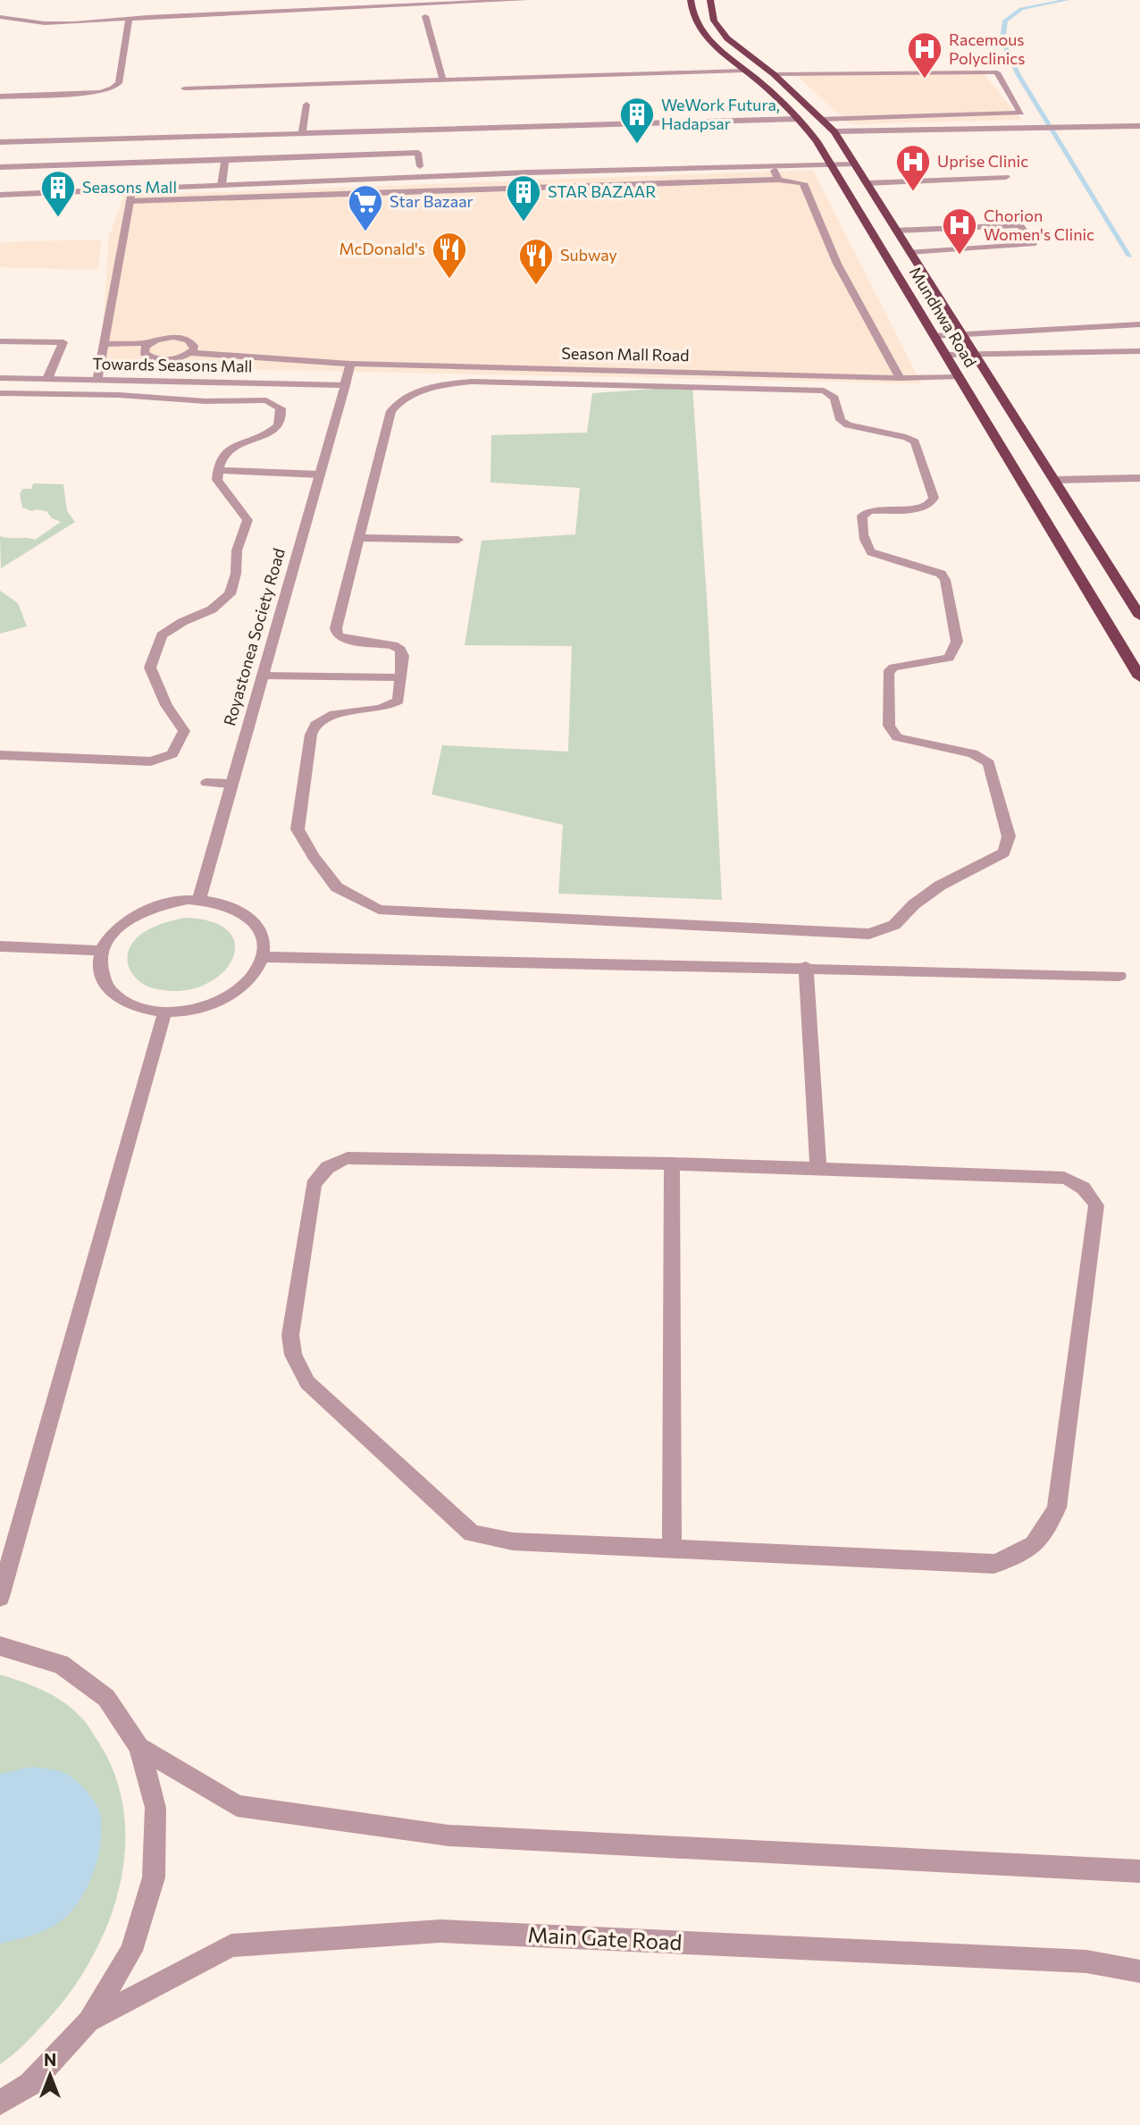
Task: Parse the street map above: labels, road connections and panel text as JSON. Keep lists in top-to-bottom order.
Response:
{
  "streets": {
    "highway": ["Mundhwa Road"],
    "street": [
      "Season Mall Road",
      "Towards Seasons Mall",
      "Royastonea Society Road",
      "Main Gate Road"
    ]
  },
  "crossings": [
    ["Mundhwa Road", "Season Mall Road"],
    ["Season Mall Road", "Royastonea Society Road"],
    ["Towards Seasons Mall", "Royastonea Society Road"]
  ],
  "places": {
    "hospital": ["Racemous Polyclinics", "Uprise Clinic", "Chorion Women's Clinic"],
    "building": ["WeWork Futura, Hadapsar", "Seasons Mall", "STAR BAZAAR"],
    "supermarket": ["Star Bazaar"],
    "restaurant": ["McDonald's", "Subway"]
  },
  "north": "top"
}
